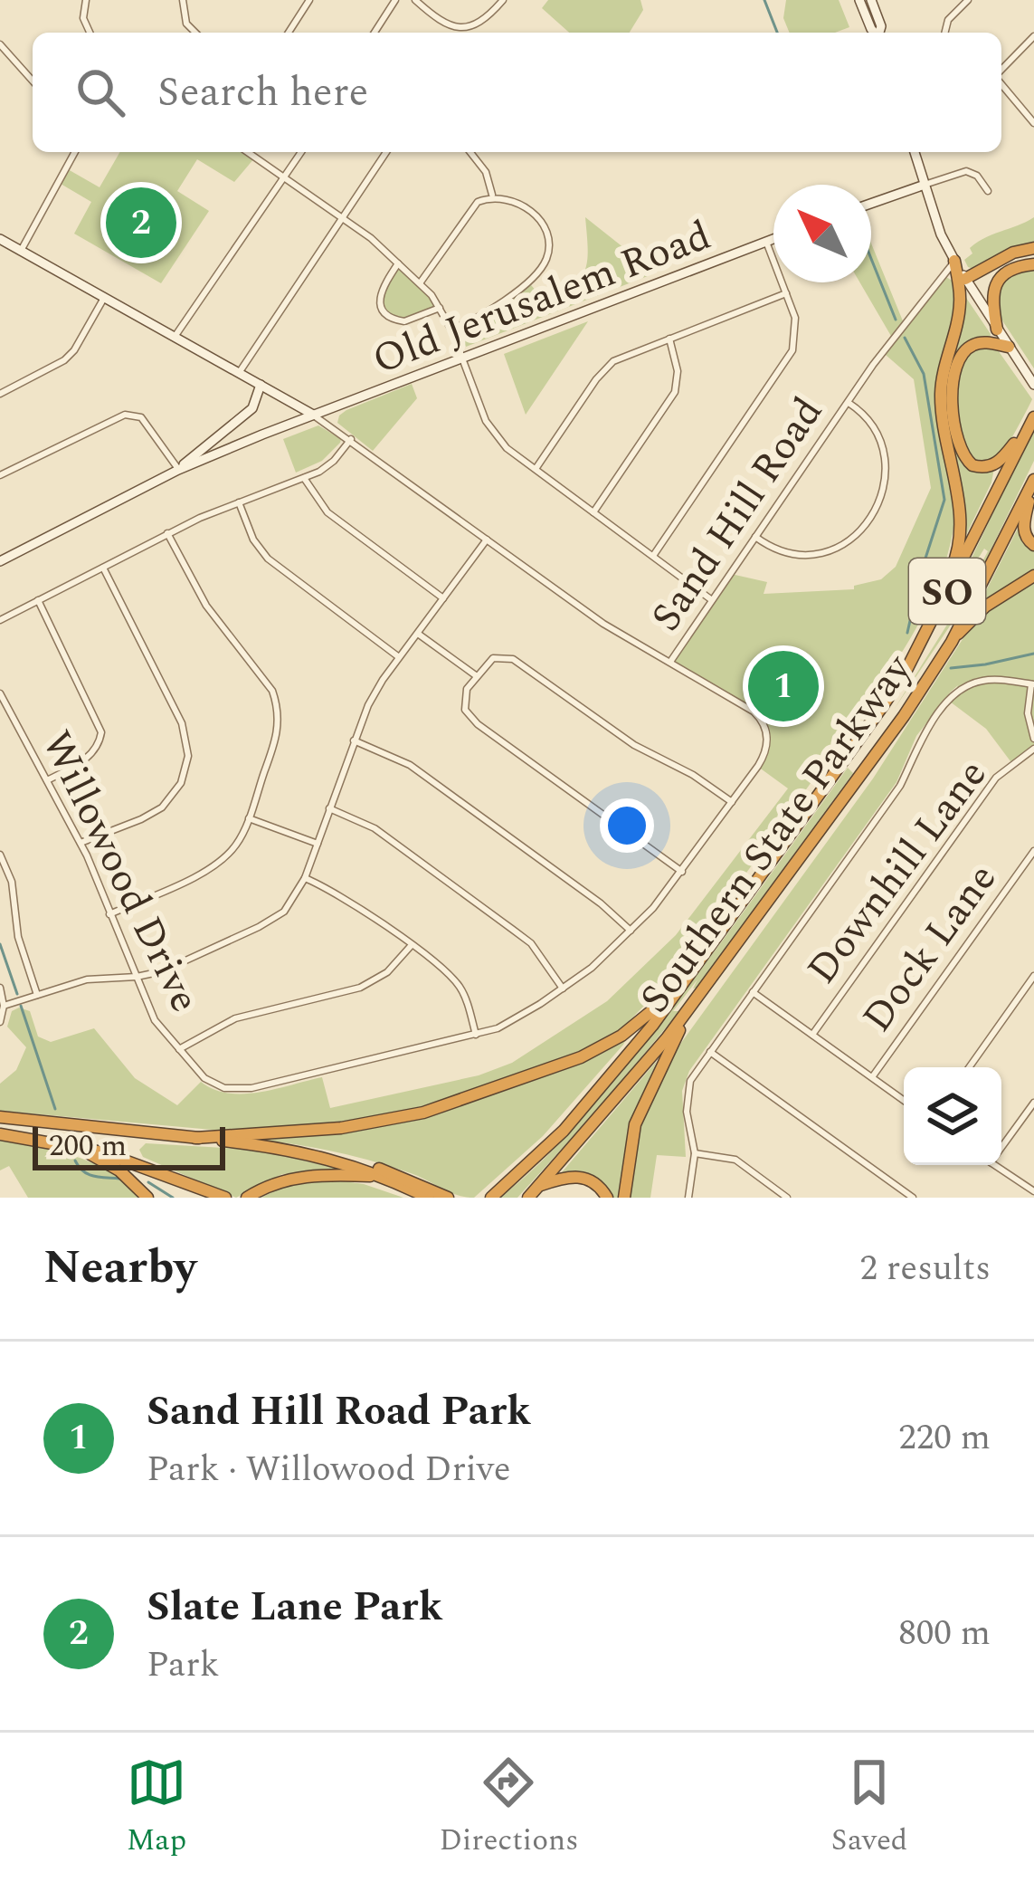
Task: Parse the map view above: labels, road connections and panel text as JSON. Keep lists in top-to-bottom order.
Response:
{
  "streets": {
    "highway": ["SO", "Southern State Parkway"],
    "main road": ["Old Jerusalem Road"],
    "street": [
      "Sand Hill Road",
      "Willowood Drive",
      "Downhill Lane",
      "Dock Lane"
    ]
  },
  "crossings": [
    ["Old Jerusalem Road", "Sand Hill Road"],
    ["Sand Hill Road", "Willowood Drive"]
  ],
  "scale_bar": "200 m",
  "north": "top left",
  "page": {
    "search": "Search here",
    "pins": ["2", "1"],
    "scale": "200 m",
    "heading": ["Nearby", "2 results"],
    "list": [
      {
        "mark": "1",
        "name": "Sand Hill Road Park",
        "note": "Park · Willowood Drive",
        "value": "220 m"
      },
      {
        "mark": "2",
        "name": "Slate Lane Park",
        "note": "Park",
        "value": "800 m"
      }
    ],
    "nav": ["Map", "Directions", "Saved"]
  }
}
